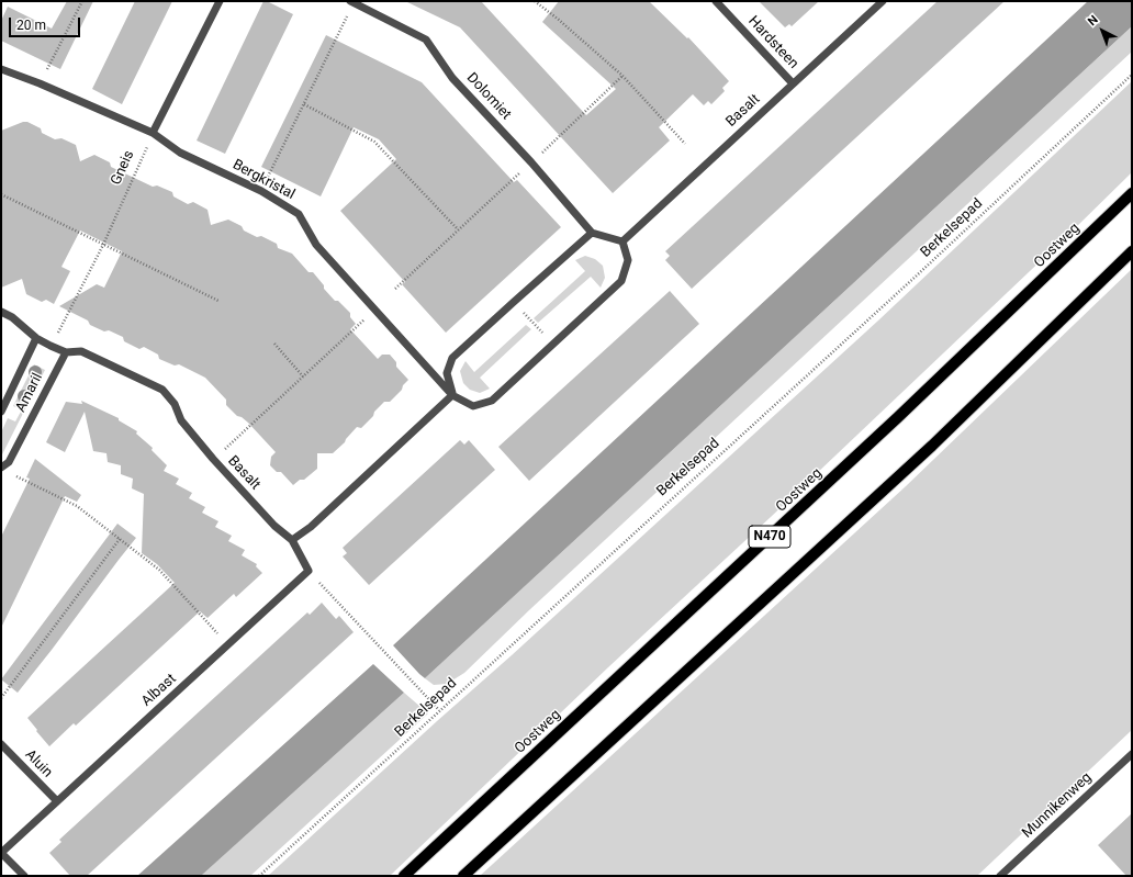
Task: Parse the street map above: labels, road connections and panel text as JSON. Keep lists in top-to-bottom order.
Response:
{
  "streets": {
    "main road": ["Oostweg", "N470"],
    "street": [
      "Hardsteen",
      "Dolomiet",
      "Basalt",
      "Bergkristal",
      "Amaril",
      "Albast",
      "Aluin",
      "Munnikenweg"
    ],
    "path": ["Gneis", "Berkelsepad"]
  },
  "crossings": [
    ["Hardsteen", "Basalt"],
    ["Basalt", "Gneis"],
    ["Basalt", "Amaril"],
    ["Gneis", "Bergkristal"],
    ["Albast", "Aluin"]
  ],
  "scale_bar": "20 m",
  "north": "top left"
}
